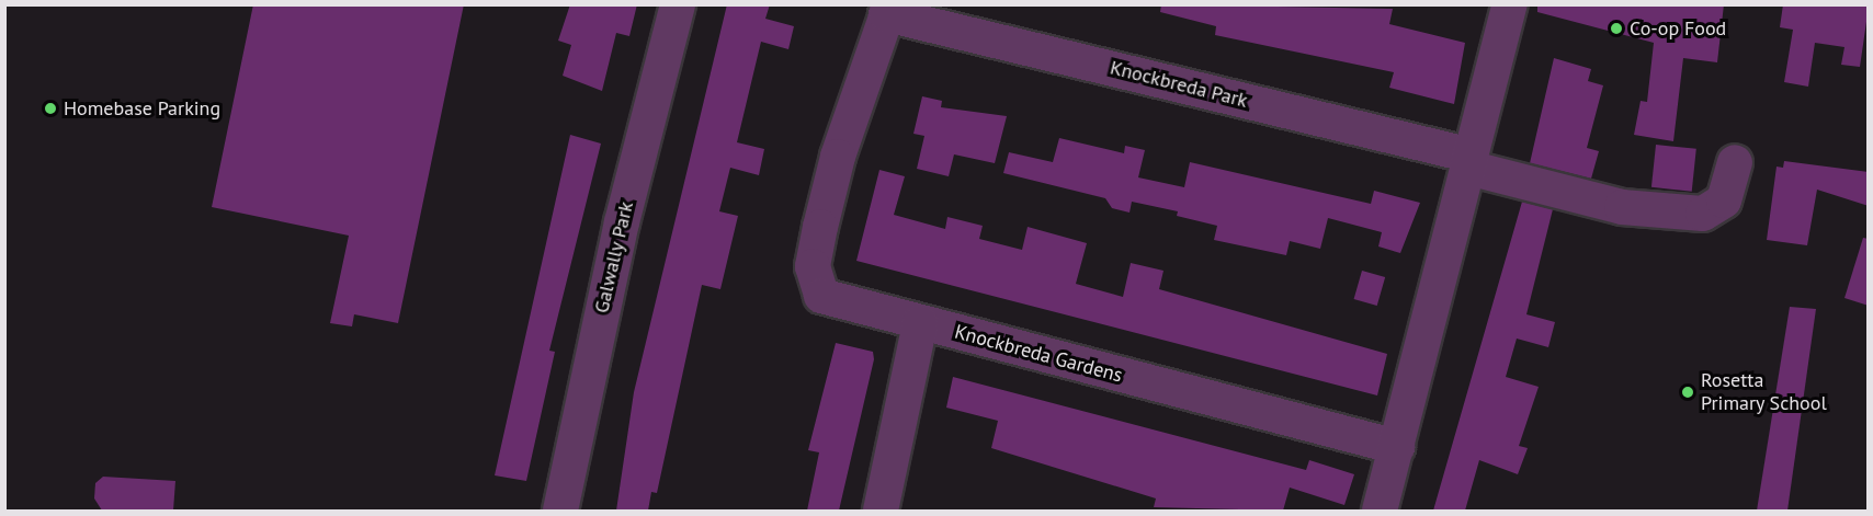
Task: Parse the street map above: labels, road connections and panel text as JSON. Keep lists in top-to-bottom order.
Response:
{
  "streets": {
    "street": ["Knockbreda Park", "Galwally Park", "Knockbreda Gardens"]
  },
  "crossings": [
    ["Knockbreda Park", "Knockbreda Gardens"]
  ],
  "places": ["Co-op Food", "Homebase Parking", "Rosetta Primary School"]
}
